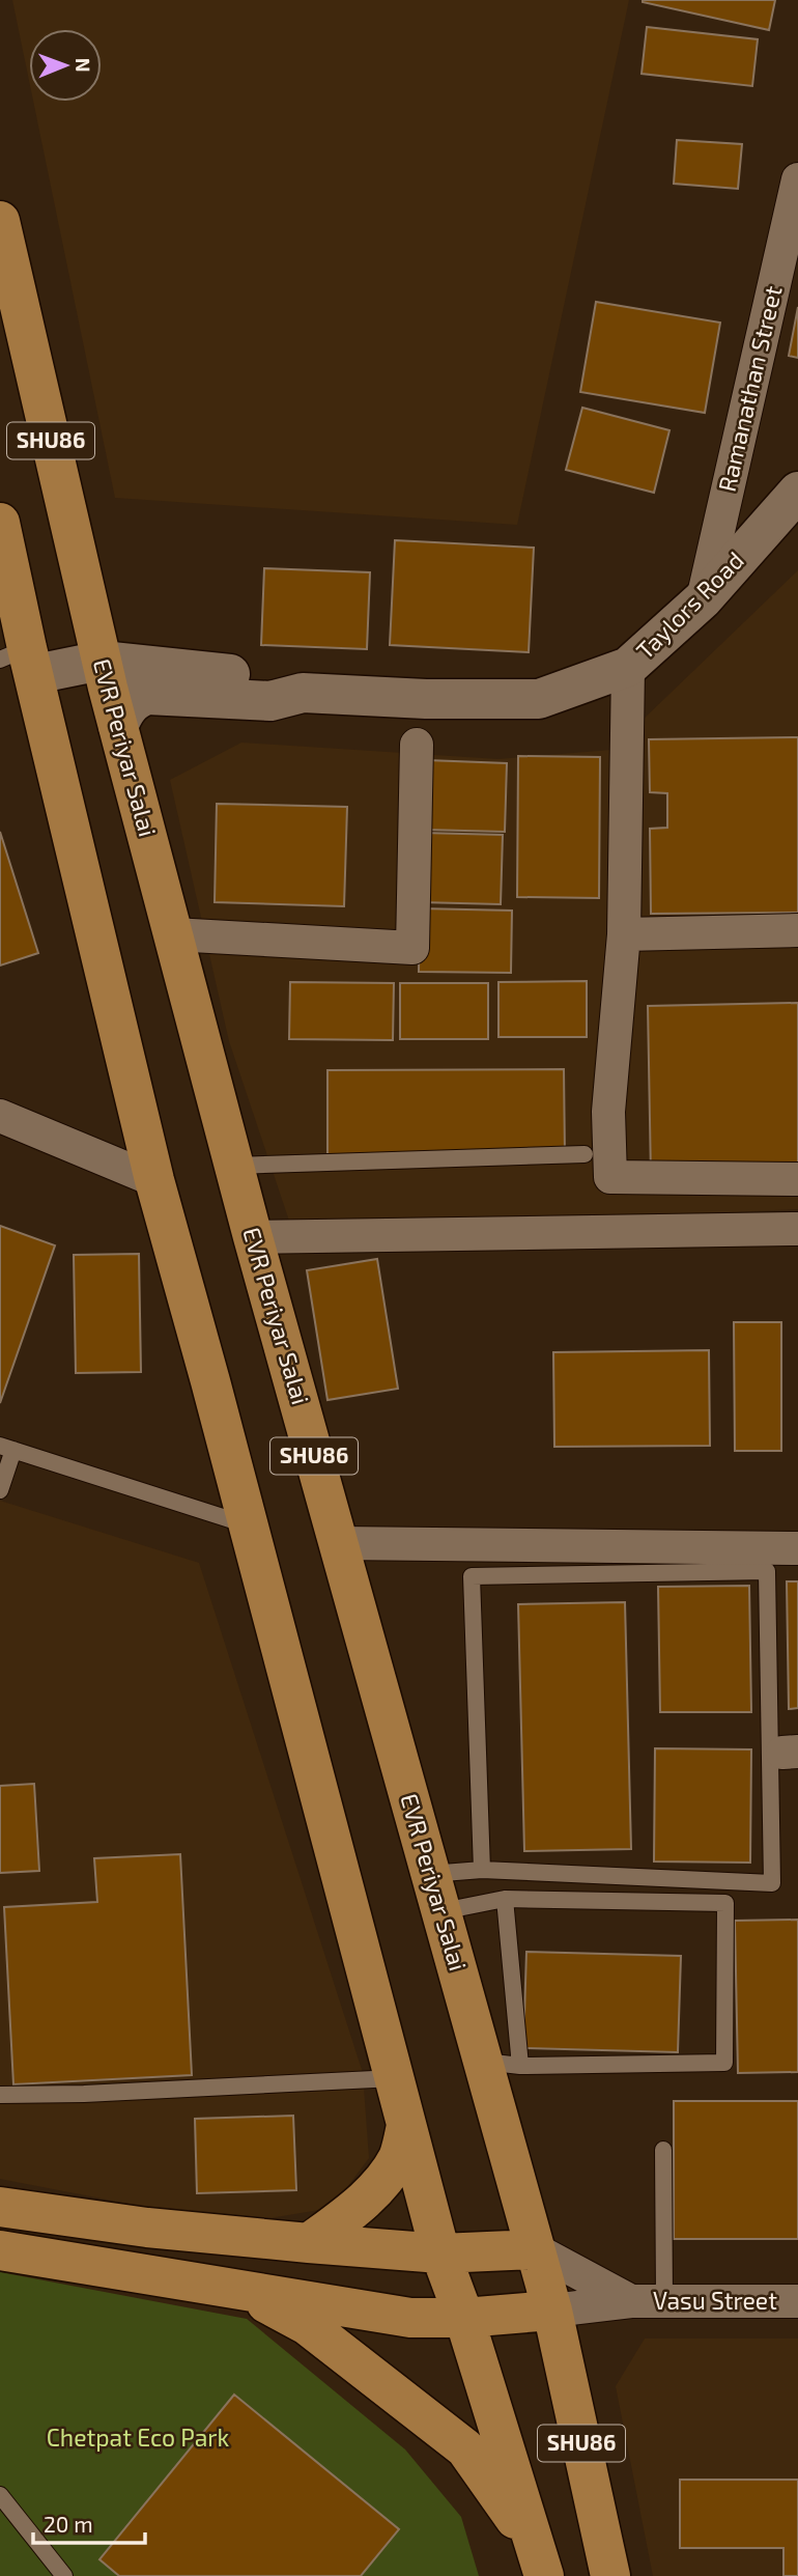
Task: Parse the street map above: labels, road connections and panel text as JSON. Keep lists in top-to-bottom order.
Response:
{
  "streets": {
    "main road": ["SHU86", "EVR Periyar Salai"],
    "street": ["Ramanathan Street", "Taylors Road", "Vasu Street"]
  },
  "crossings": [
    ["Ramanathan Street", "Taylors Road"],
    ["SHU86", "Taylors Road"],
    ["Taylors Road", "EVR Periyar Salai"],
    ["EVR Periyar Salai", "Vasu Street"]
  ],
  "parks": ["Chetpat Eco Park"],
  "scale_bar": "20 m",
  "north": "right"
}
